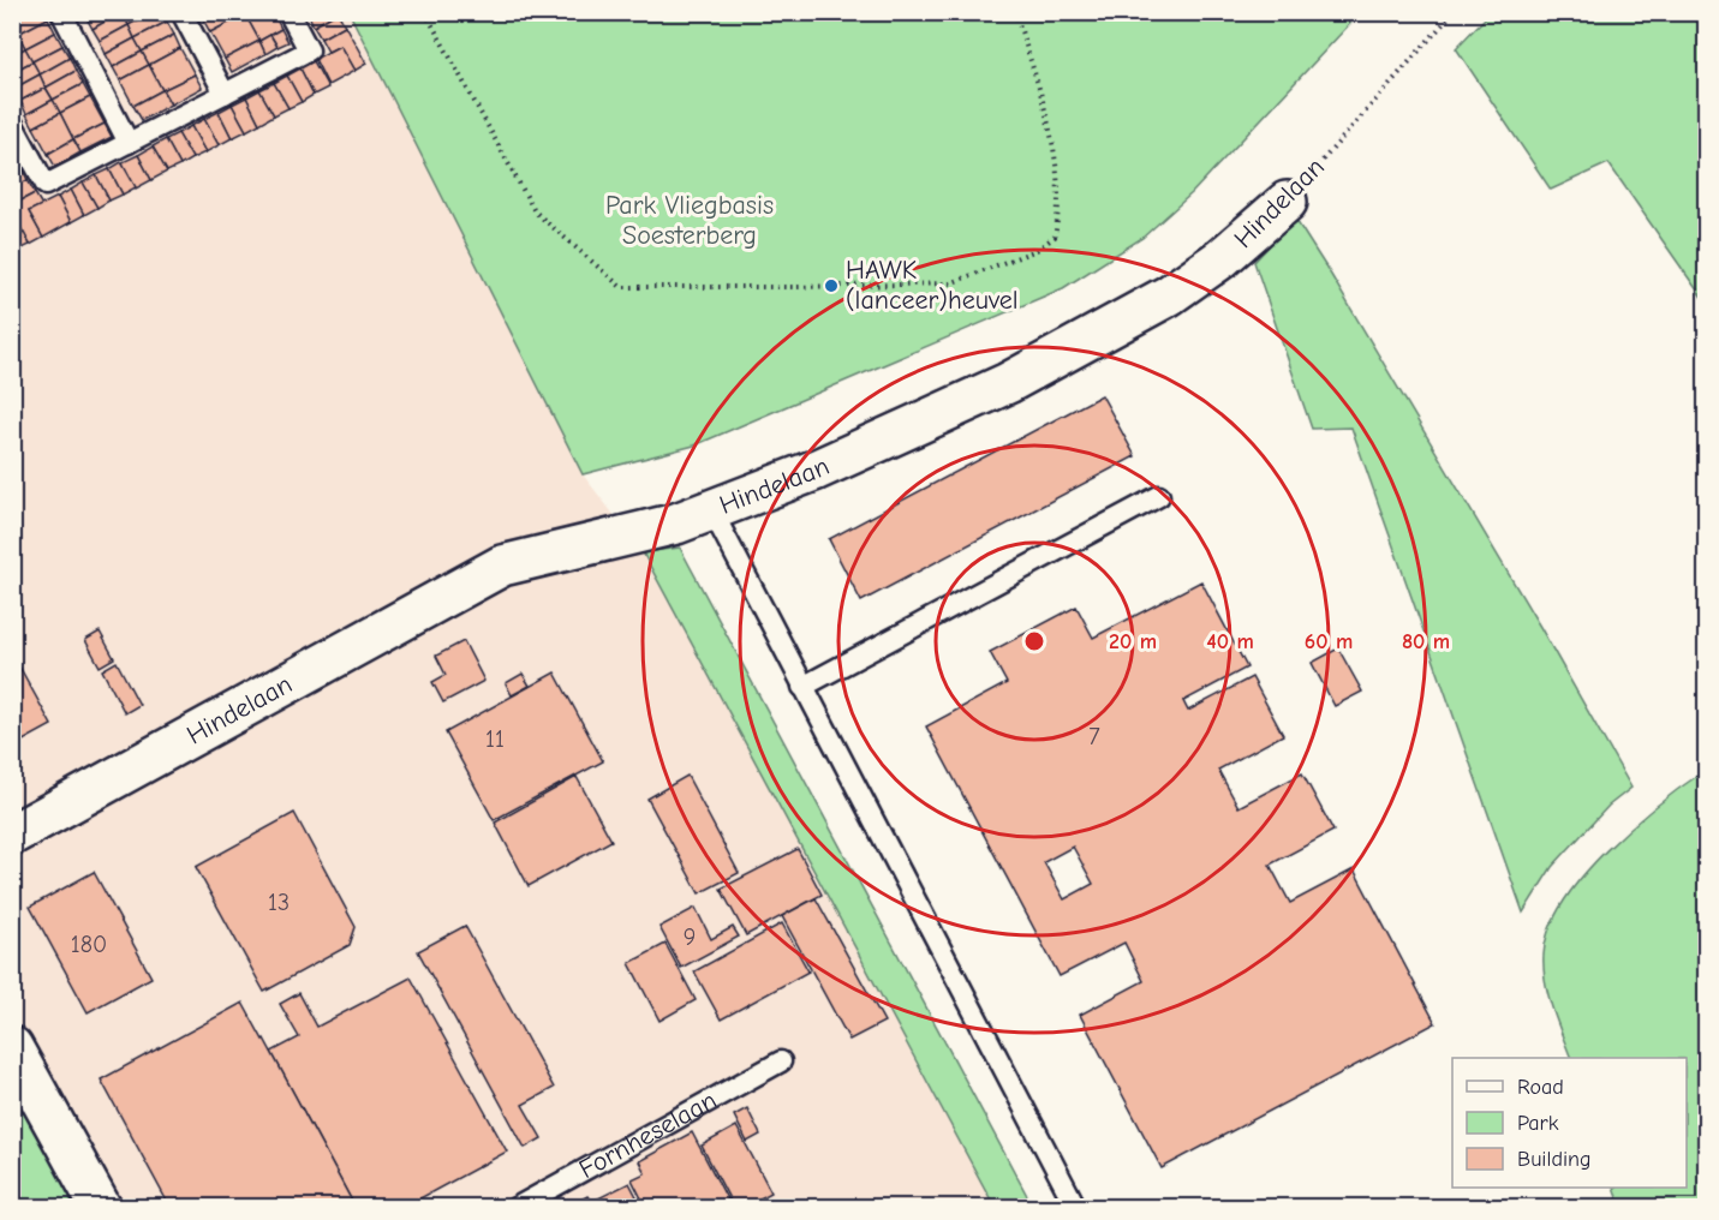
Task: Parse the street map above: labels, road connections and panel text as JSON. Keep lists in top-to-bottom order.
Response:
{
  "streets": {
    "street": ["Hindelaan"],
    "lane": ["Fornheselaan"]
  },
  "parks": ["Park Vliegbasis Soesterberg"],
  "places": ["HAWK (lanceer)heuvel"],
  "house_numbers": [
    "7",
    "11",
    "13",
    "9",
    "180"
  ],
  "legend": ["Road", "Park", "Building"],
  "rings": [
    "20 m",
    "40 m",
    "60 m",
    "80 m"
  ]
}
